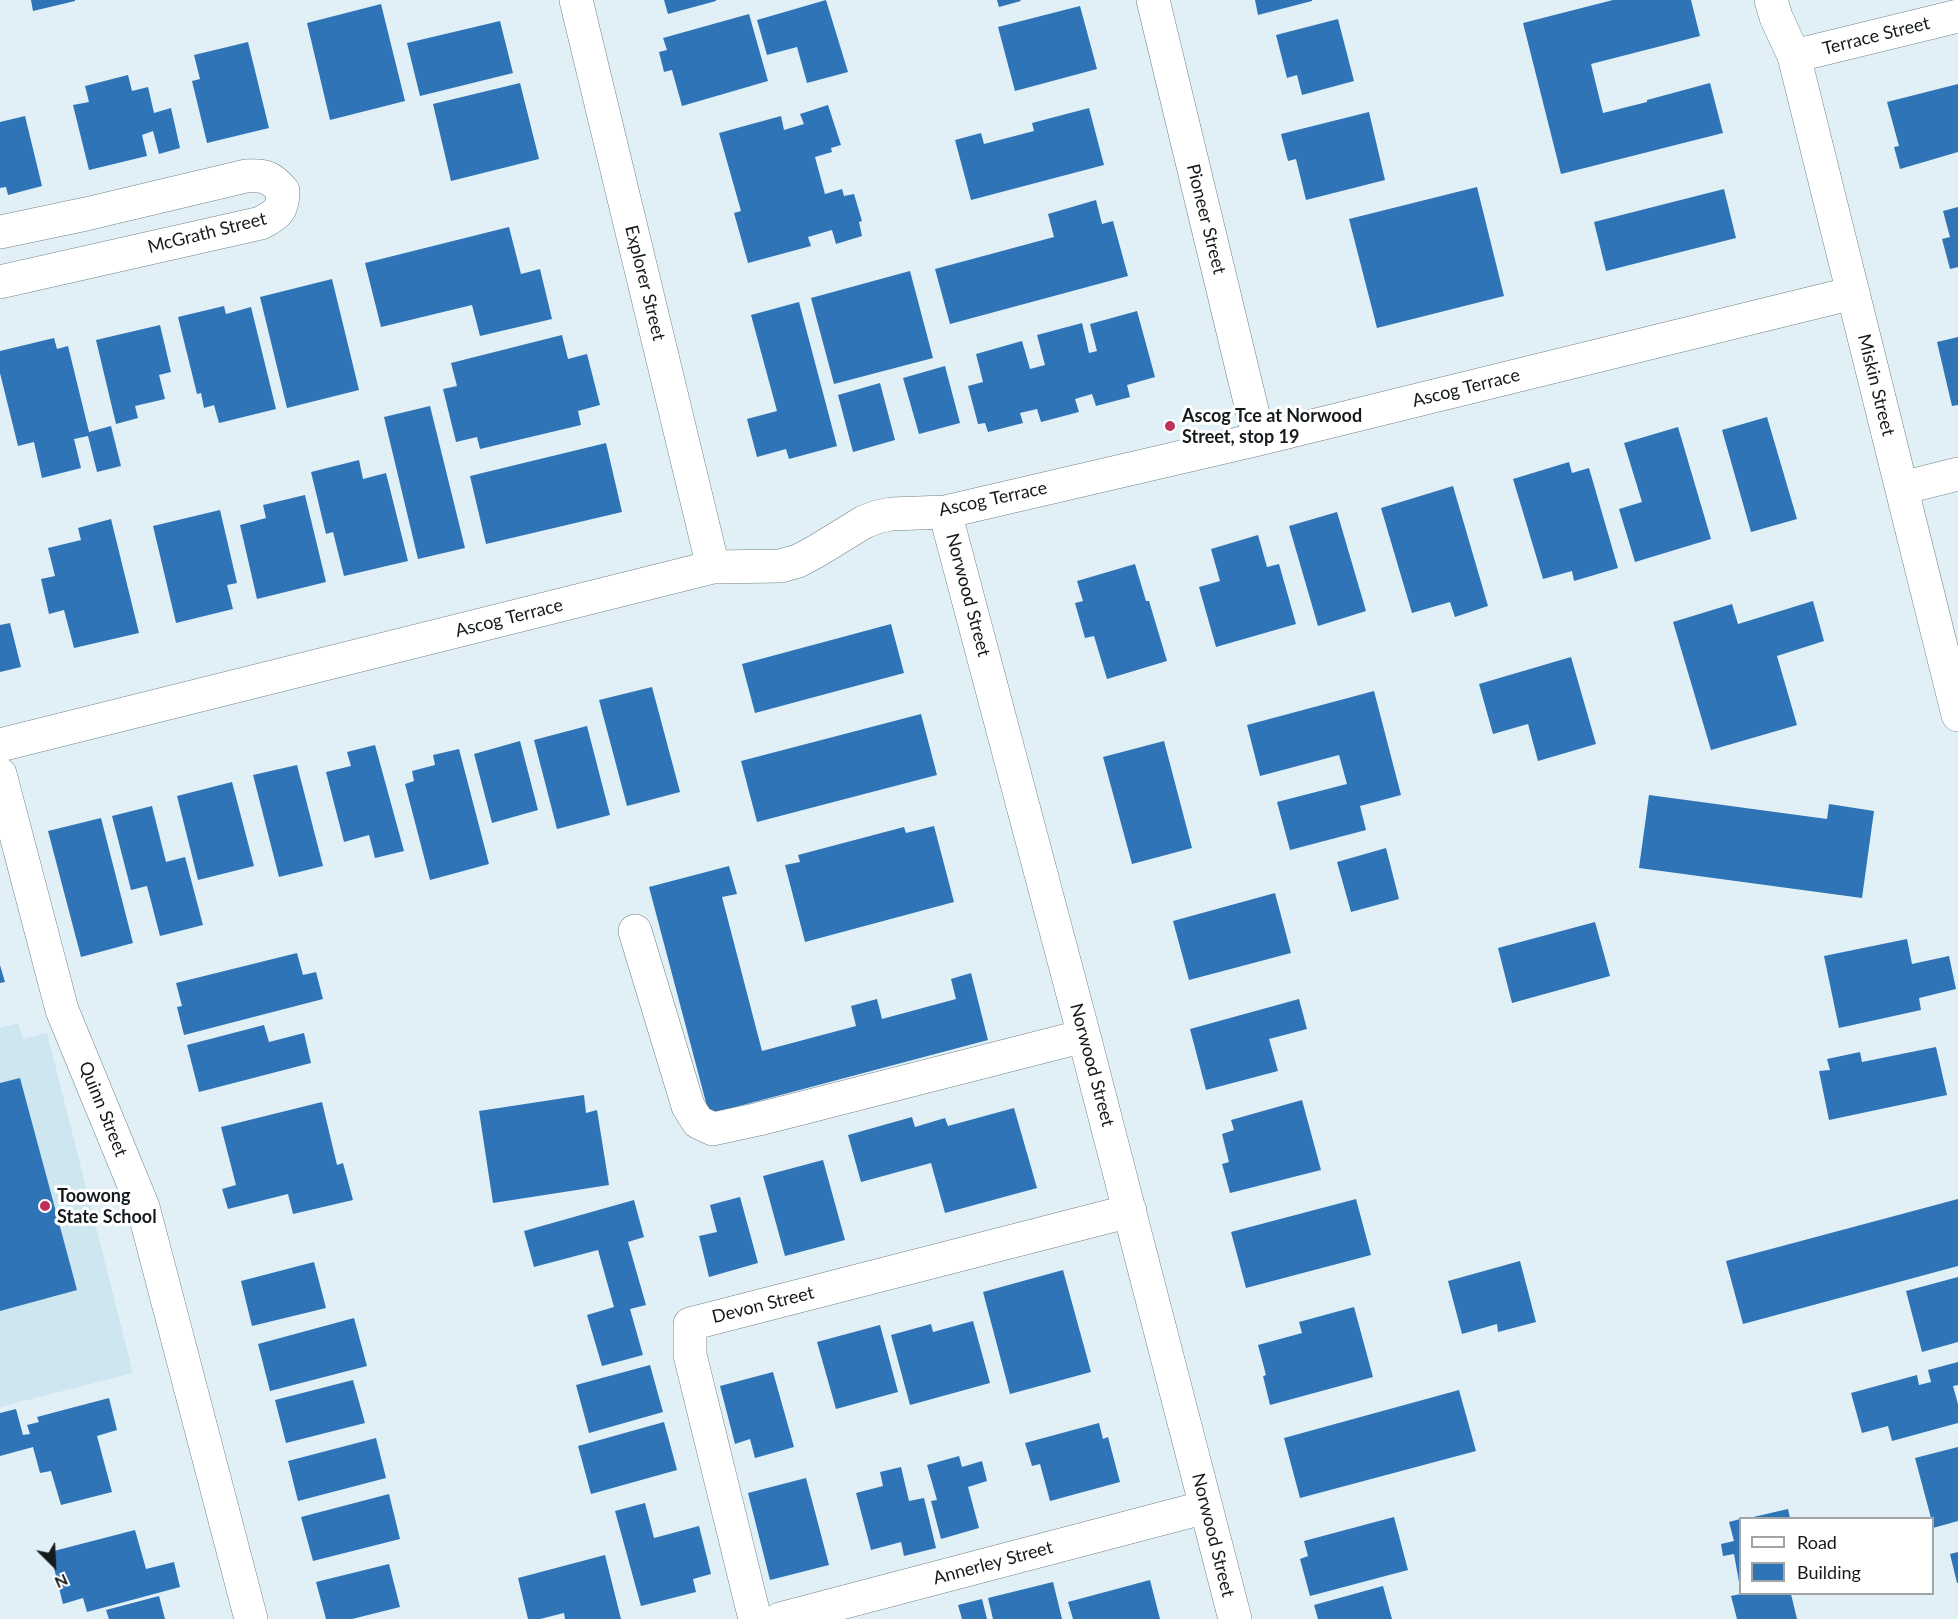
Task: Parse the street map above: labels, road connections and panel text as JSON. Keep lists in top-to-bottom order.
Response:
{
  "streets": {
    "street": [
      "Terrace Street",
      "Pioneer Street",
      "McGrath Street",
      "Explorer Street",
      "Miskin Street",
      "Ascog Terrace",
      "Norwood Street",
      "Quinn Street",
      "Devon Street",
      "Annerley Street"
    ]
  },
  "crossings": [
    ["Terrace Street", "Miskin Street"],
    ["Pioneer Street", "Ascog Terrace"],
    ["Explorer Street", "Ascog Terrace"],
    ["Miskin Street", "Ascog Terrace"],
    ["Ascog Terrace", "Norwood Street"],
    ["Norwood Street", "Devon Street"],
    ["Norwood Street", "Annerley Street"]
  ],
  "places": ["Ascog Tce at Norwood Street, stop 19", "Toowong State School"],
  "legend": ["Road", "Building"],
  "north": "bottom right"
}
